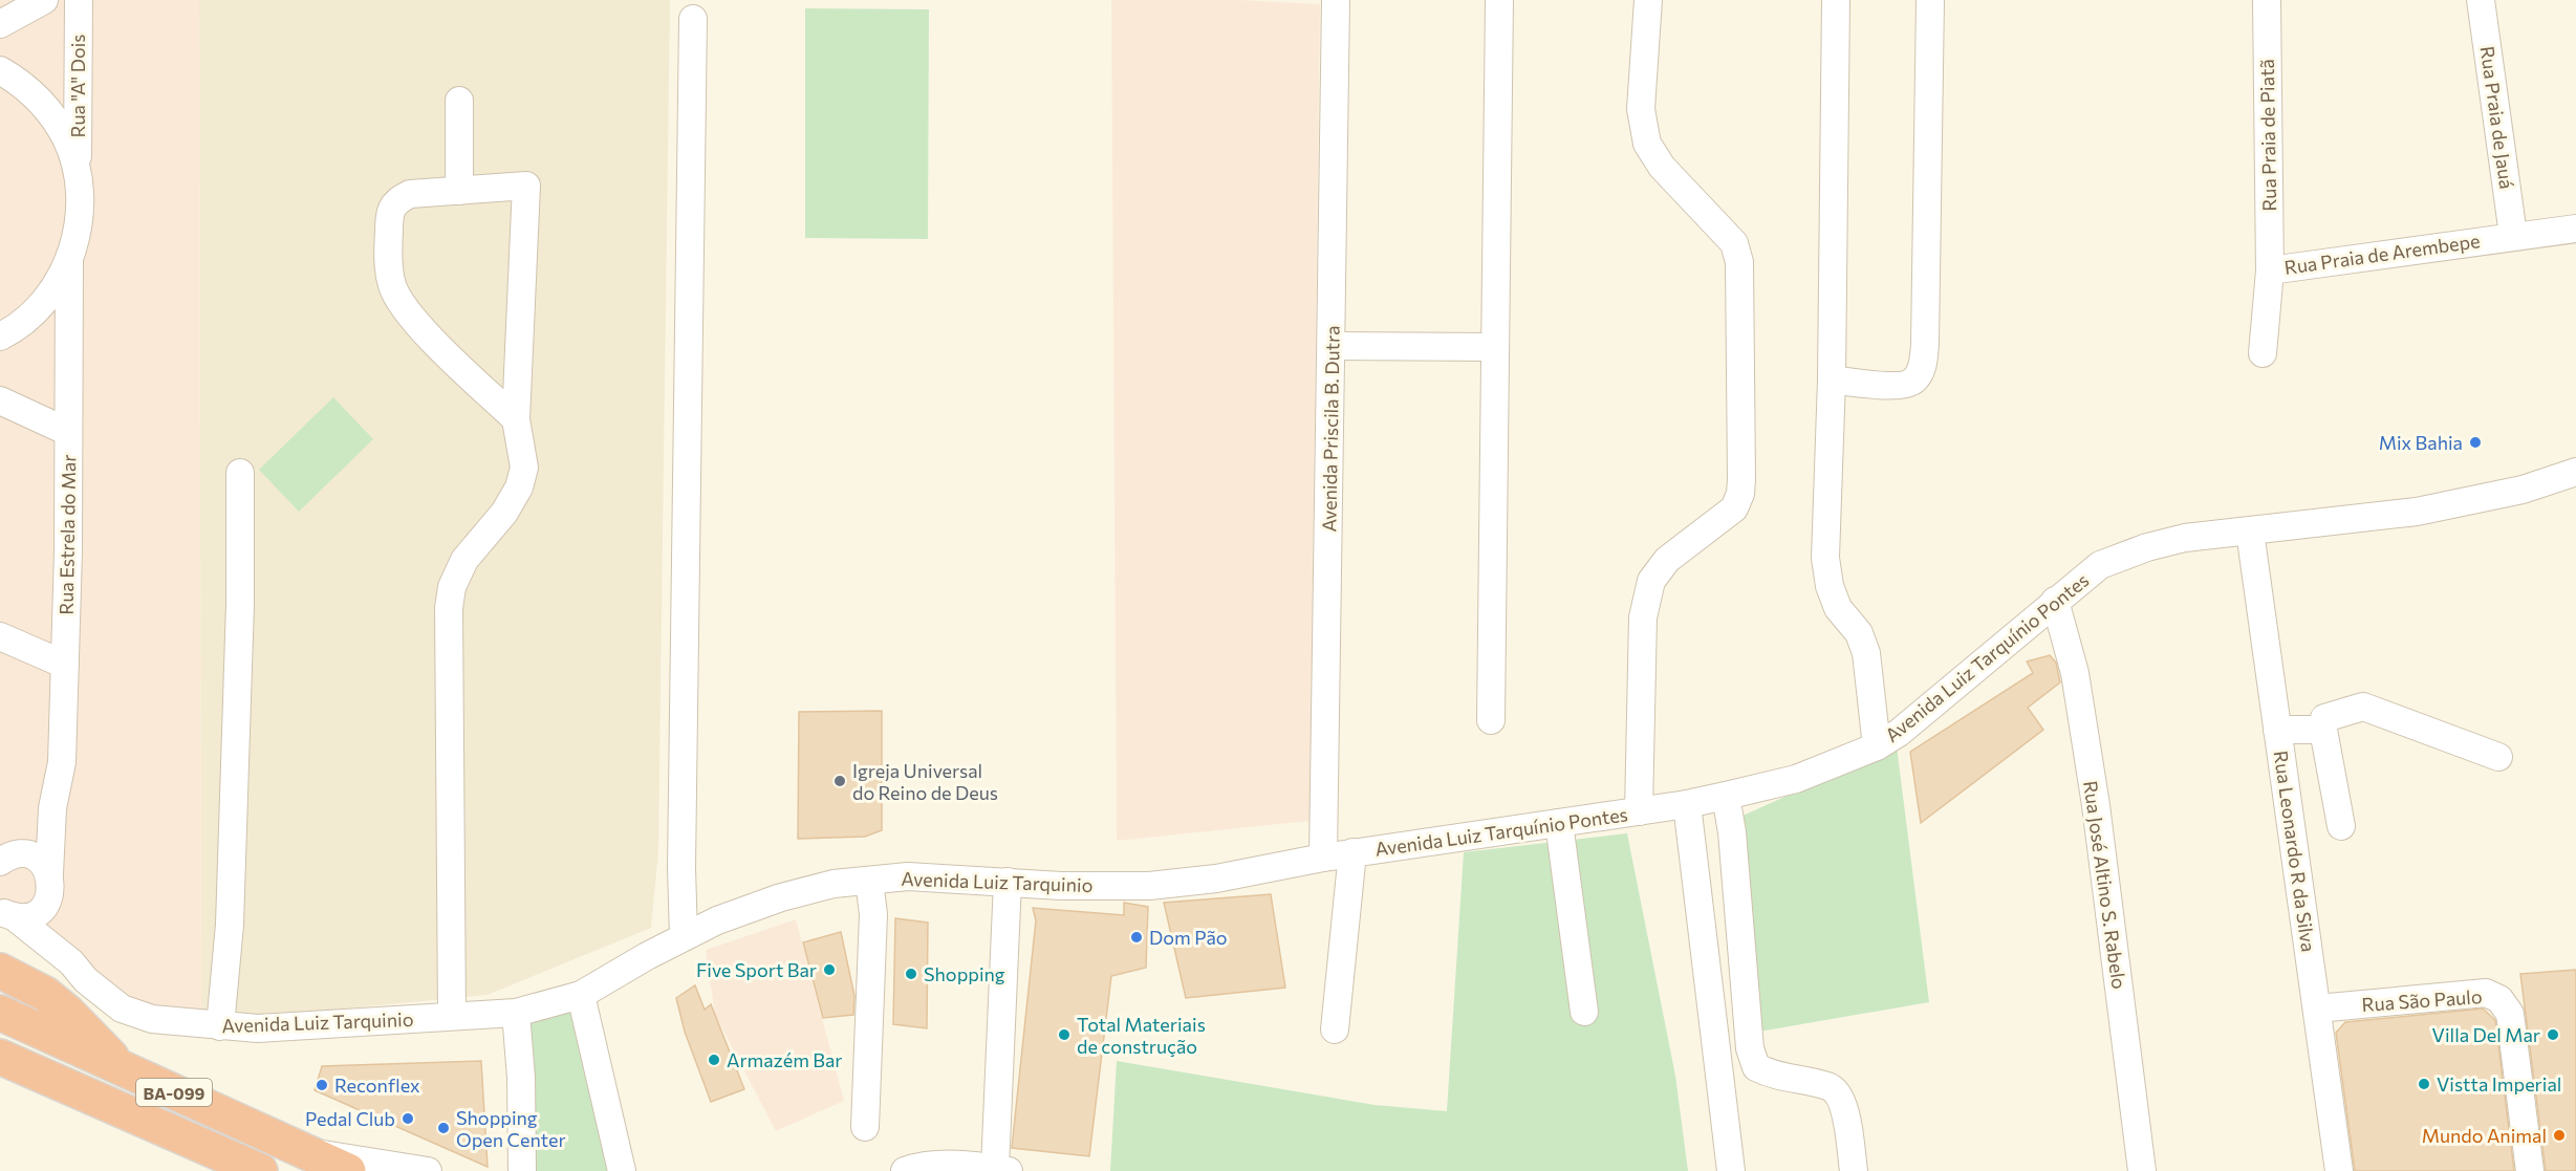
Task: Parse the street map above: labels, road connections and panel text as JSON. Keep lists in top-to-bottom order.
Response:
{
  "streets": {
    "highway": ["BA-099"],
    "street": [
      "Rua \"A\" Dois",
      "Rua Praia de Jauá",
      "Rua Praia de Piatã",
      "Rua Praia de Arembepe",
      "Avenida Priscila B. Dutra",
      "Rua Estrela do Mar",
      "Avenida Luiz Tarquínio Pontes",
      "Rua Leonardo R da Silva",
      "Avenida Luiz Tarquinio",
      "Rua José Altino S. Rabelo",
      "Rua São Paulo"
    ]
  },
  "crossings": [
    ["Rua Praia de Jauá", "Rua Praia de Arembepe"],
    ["Rua Praia de Piatã", "Rua Praia de Arembepe"],
    ["Avenida Priscila B. Dutra", "Avenida Luiz Tarquínio Pontes"],
    ["Avenida Priscila B. Dutra", "Avenida Luiz Tarquinio"],
    ["Rua Estrela do Mar", "Avenida Luiz Tarquinio"],
    ["Avenida Luiz Tarquínio Pontes", "Rua Leonardo R da Silva"],
    ["Avenida Luiz Tarquínio Pontes", "Avenida Luiz Tarquinio"],
    ["Avenida Luiz Tarquínio Pontes", "Rua José Altino S. Rabelo"],
    ["Rua Leonardo R da Silva", "Rua São Paulo"]
  ],
  "places": [
    "Mix Bahia",
    "Igreja Universal do Reino de Deus",
    "Dom Pão",
    "Five Sport Bar",
    "Shopping",
    "Total Materiais de construção",
    "Villa Del Mar",
    "Armazém Bar",
    "Vistta Imperial",
    "Reconflex",
    "Pedal Club",
    "Shopping Open Center",
    "Mundo Animal"
  ]
}
